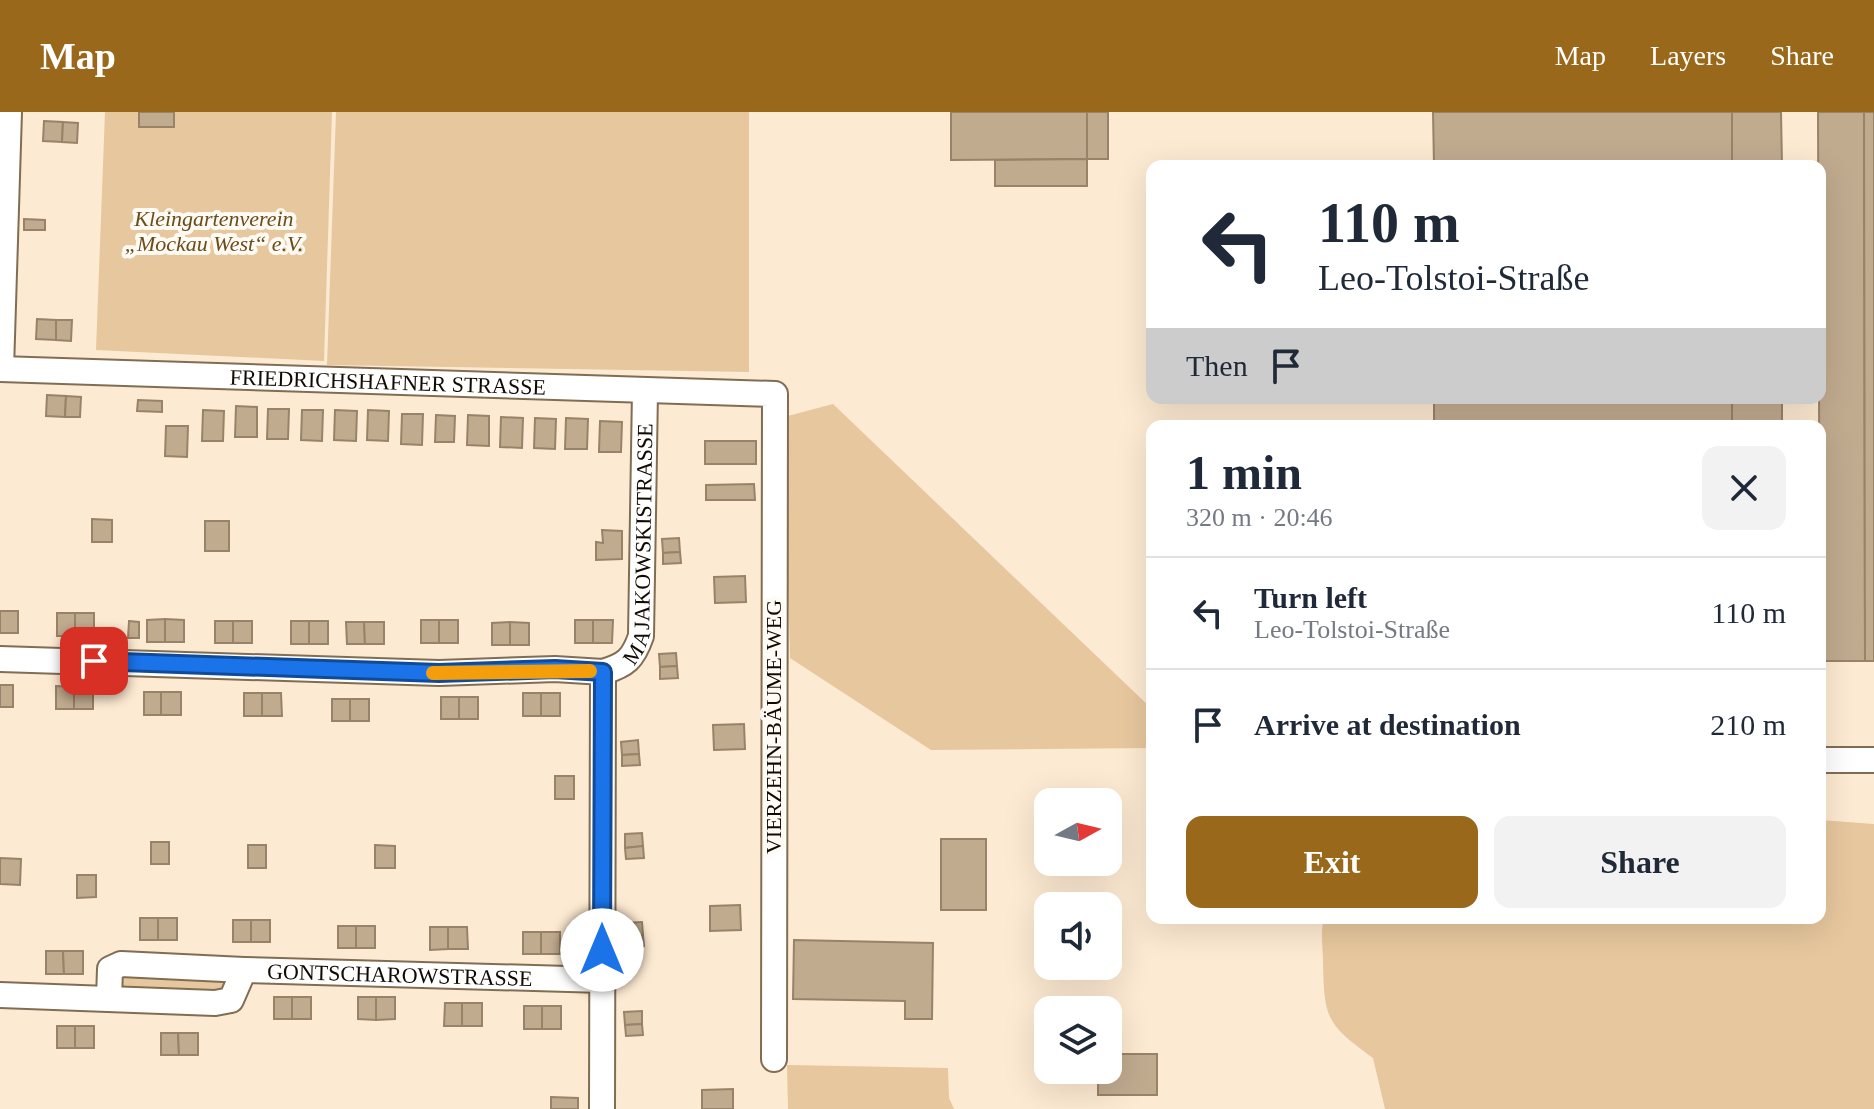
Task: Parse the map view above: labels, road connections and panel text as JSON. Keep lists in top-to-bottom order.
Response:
{
  "streets": {
    "street": [
      "FRIEDRICHSHAFNER STRASSE",
      "MAJAKOWSKISTRASSE",
      "VIERZEHN-BÄUME-WEG",
      "GONTSCHAROWSTRASSE"
    ]
  },
  "crossings": [
    ["FRIEDRICHSHAFNER STRASSE", "MAJAKOWSKISTRASSE"],
    ["FRIEDRICHSHAFNER STRASSE", "VIERZEHN-BÄUME-WEG"],
    ["MAJAKOWSKISTRASSE", "GONTSCHAROWSTRASSE"]
  ],
  "parks": ["Kleingartenverein „Mockau West“ e.V."],
  "north": "right",
  "page": {
    "header": "Map",
    "nav": ["Map", "Layers", "Share"],
    "turn": ["110 m", "Leo-Tolstoi-Straße"],
    "then": "Then",
    "heading": ["1 min", "320 m · 20:46"],
    "list": [
      {
        "name": "Turn left",
        "note": "Leo-Tolstoi-Straße",
        "value": "110 m"
      },
      {
        "name": "Arrive at destination",
        "value": "210 m"
      }
    ],
    "buttons": ["Exit", "Share"]
  }
}
